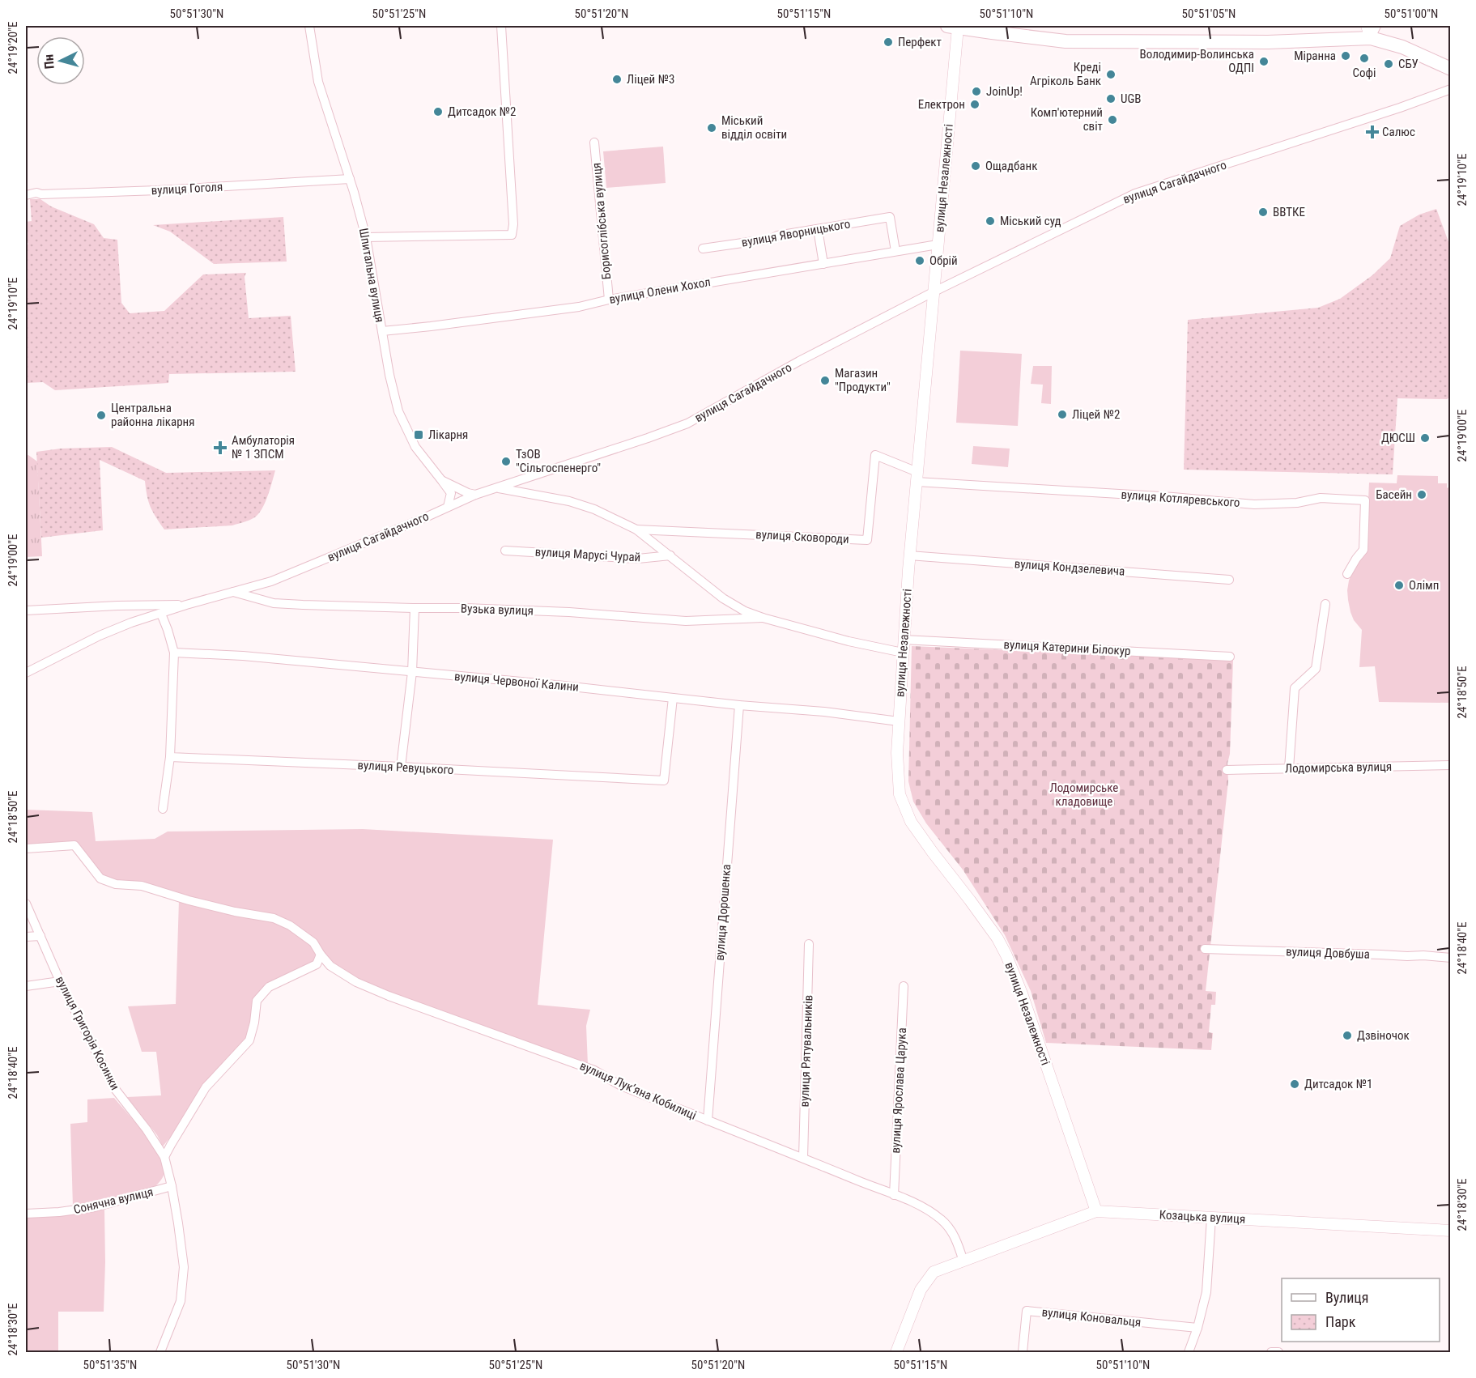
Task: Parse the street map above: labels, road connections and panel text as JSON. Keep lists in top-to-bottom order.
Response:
{
  "streets": {
    "street": [
      "вулиця Незалежності",
      "вулиця Сагайдачного",
      "вулиця Гоголя",
      "Борисоглібська вулиця",
      "вулиця Яворницького",
      "Шпитальна вулиця",
      "вулиця Олени Хохол",
      "вулиця Котляревського",
      "вулиця Сковороди",
      "вулиця Марусі Чурай",
      "вулиця Кондзелевича",
      "Вузька вулиця",
      "вулиця Катерини Білокур",
      "вулиця Червоної Калини",
      "вулиця Ревуцького",
      "Лодомирська вулиця",
      "вулиця Дорошенка",
      "вулиця Довбуша",
      "вулиця Григорія Косинки",
      "вулиця Рятувальників",
      "вулиця Лукʼяна Кобилиці",
      "вулиця Ярослава Царука",
      "Сонячна вулиця",
      "Козацька вулиця",
      "вулиця Коновальця"
    ]
  },
  "crossings": [
    ["вулиця Незалежності", "вулиця Сагайдачного"],
    ["вулиця Незалежності", "вулиця Олени Хохол"],
    ["вулиця Незалежності", "вулиця Котляревського"],
    ["вулиця Незалежності", "вулиця Сковороди"],
    ["вулиця Незалежності", "вулиця Кондзелевича"],
    ["вулиця Незалежності", "вулиця Катерини Білокур"],
    ["вулиця Незалежності", "вулиця Червоної Калини"],
    ["вулиця Незалежності", "Козацька вулиця"],
    ["вулиця Сагайдачного", "Шпитальна вулиця"],
    ["вулиця Сагайдачного", "Вузька вулиця"],
    ["вулиця Гоголя", "Шпитальна вулиця"],
    ["Борисоглібська вулиця", "вулиця Олени Хохол"],
    ["вулиця Яворницького", "вулиця Олени Хохол"],
    ["Шпитальна вулиця", "вулиця Олени Хохол"],
    ["вулиця Котляревського", "вулиця Сковороди"],
    ["вулиця Червоної Калини", "вулиця Ревуцького"],
    ["вулиця Червоної Калини", "вулиця Дорошенка"],
    ["вулиця Дорошенка", "вулиця Лукʼяна Кобилиці"],
    ["вулиця Григорія Косинки", "Сонячна вулиця"],
    ["вулиця Рятувальників", "вулиця Лукʼяна Кобилиці"],
    ["вулиця Лукʼяна Кобилиці", "вулиця Ярослава Царука"],
    ["вулиця Лукʼяна Кобилиці", "Козацька вулиця"]
  ],
  "parks": ["Лодомирське кладовище"],
  "places": {
    "other": [
      "Перфект",
      "Міранна",
      "Софі",
      "Володимир-Волинська ОДПІ",
      "СБУ",
      "Креді Агріколь Банк",
      "Ліцей №3",
      "JoinUp!",
      "UGB",
      "Електрон",
      "Дитсадок №2",
      "Комп'ютерний світ",
      "Міський відділ освіти",
      "Ощадбанк",
      "ВВТКЕ",
      "Міський суд",
      "Обрій",
      "Магазин \"Продукти\"",
      "Ліцей №2",
      "Центральна районна лікарня",
      "ДЮСШ",
      "ТзОВ \"Сільгоспенерго\"",
      "Басейн",
      "Олімп",
      "Дзвіночок",
      "Дитсадок №1"
    ],
    "health": ["Салюс", "Амбулаторія № 1 ЗПСМ"],
    "transit": ["Лікарня"]
  },
  "legend": ["Вулиця", "Парк"],
  "north": "left",
  "coordinates": [
    "50°51'30\"N",
    "50°51'25\"N",
    "50°51'20\"N",
    "50°51'15\"N",
    "50°51'10\"N",
    "50°51'05\"N",
    "50°51'00\"N",
    "24°19'20\"E",
    "24°19'10\"E",
    "24°19'00\"E",
    "24°18'50\"E",
    "24°18'40\"E",
    "24°18'30\"E",
    "50°51'35\"N"
  ]
}
